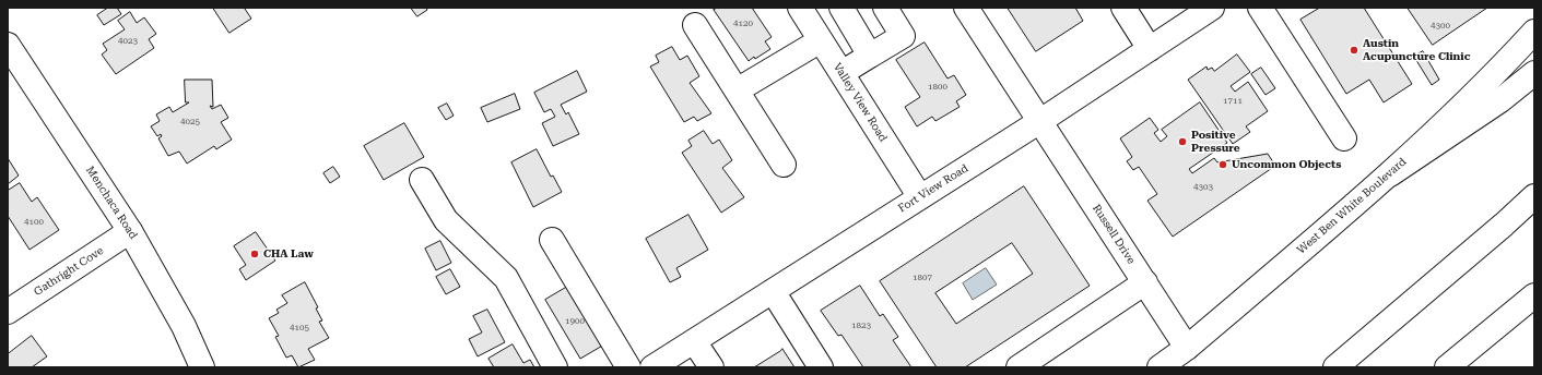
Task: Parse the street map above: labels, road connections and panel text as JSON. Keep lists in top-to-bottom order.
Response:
{
  "streets": {
    "main road": [
      "Valley View Road",
      "Fort View Road",
      "Menchaca Road",
      "West Ben White Boulevard",
      "Russell Drive",
      "Gathright Cove"
    ]
  },
  "crossings": [
    ["Valley View Road", "Fort View Road"],
    ["Fort View Road", "Russell Drive"],
    ["Menchaca Road", "Gathright Cove"],
    ["West Ben White Boulevard", "Russell Drive"]
  ],
  "places": [
    "Austin Acupuncture Clinic",
    "Positive Pressure",
    "Uncommon Objects",
    "CHA Law"
  ],
  "house_numbers": [
    "4120",
    "4300",
    "4023",
    "1800",
    "1711",
    "4025",
    "4303",
    "4100",
    "1807",
    "1900",
    "1823",
    "4105"
  ]
}
